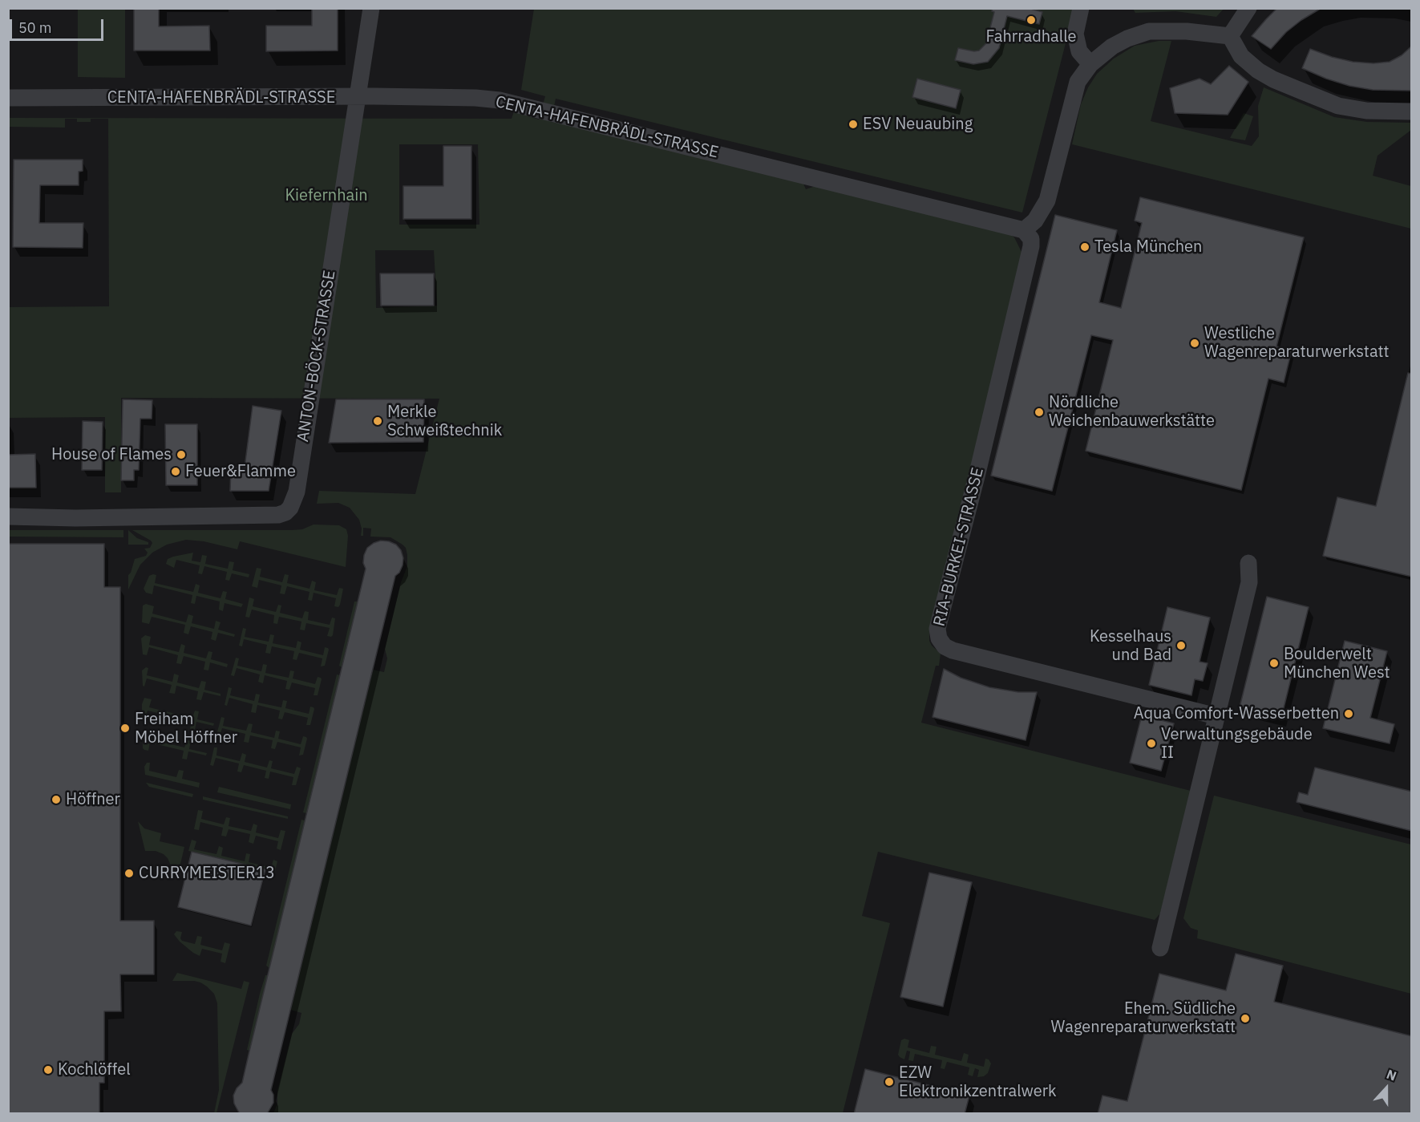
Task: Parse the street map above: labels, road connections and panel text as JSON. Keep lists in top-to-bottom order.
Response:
{
  "streets": {
    "street": ["CENTA-HAFENBRÄDL-STRASSE", "ANTON-BÖCK-STRASSE", "RIA-BURKEI-STRASSE"]
  },
  "crossings": [
    ["CENTA-HAFENBRÄDL-STRASSE", "ANTON-BÖCK-STRASSE"],
    ["CENTA-HAFENBRÄDL-STRASSE", "RIA-BURKEI-STRASSE"]
  ],
  "parks": ["Kiefernhain"],
  "places": [
    "Fahrradhalle",
    "ESV Neuaubing",
    "Tesla München",
    "Westliche Wagenreparaturwerkstatt",
    "Nördliche Weichenbauwerkstätte",
    "Merkle Schweißtechnik",
    "House of Flames",
    "Feuer&Flamme",
    "Kesselhaus und Bad",
    "Boulderwelt München West",
    "Aqua Comfort-Wasserbetten",
    "Freiham Möbel Höffner",
    "Verwaltungsgebäude II",
    "Höffner",
    "CURRYMEISTER13",
    "Ehem. Südliche Wagenreparaturwerkstatt",
    "Kochlöffel",
    "EZW Elektronikzentralwerk"
  ],
  "scale_bar": "50 m",
  "north": "top"
}
